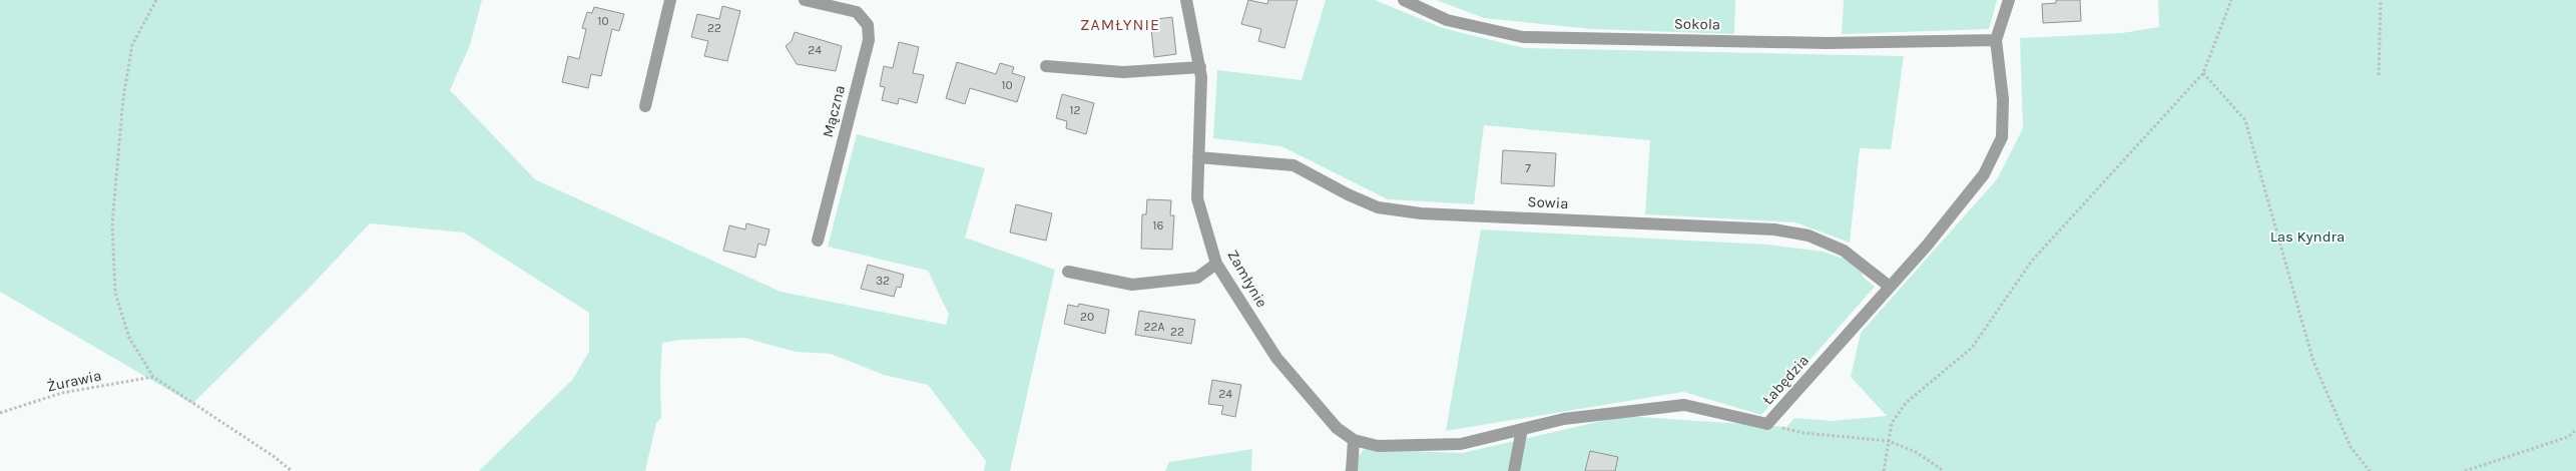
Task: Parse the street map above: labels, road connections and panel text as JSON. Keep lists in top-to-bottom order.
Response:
{
  "streets": {
    "street": [
      "Sokola",
      "Mączna",
      "Sowia",
      "Zamłynie",
      "Łabędzia"
    ],
    "path": ["Żurawia"]
  },
  "crossings": [
    ["Sokola", "Łabędzia"],
    ["Sowia", "Zamłynie"],
    ["Sowia", "Łabędzia"],
    ["Zamłynie", "Łabędzia"]
  ],
  "districts": ["ZAMŁYNIE"],
  "parks": ["Las Kyndra"],
  "house_numbers": [
    "10",
    "22",
    "24",
    "10",
    "12",
    "7",
    "16",
    "32",
    "20",
    "22A",
    "22",
    "24"
  ]
}
